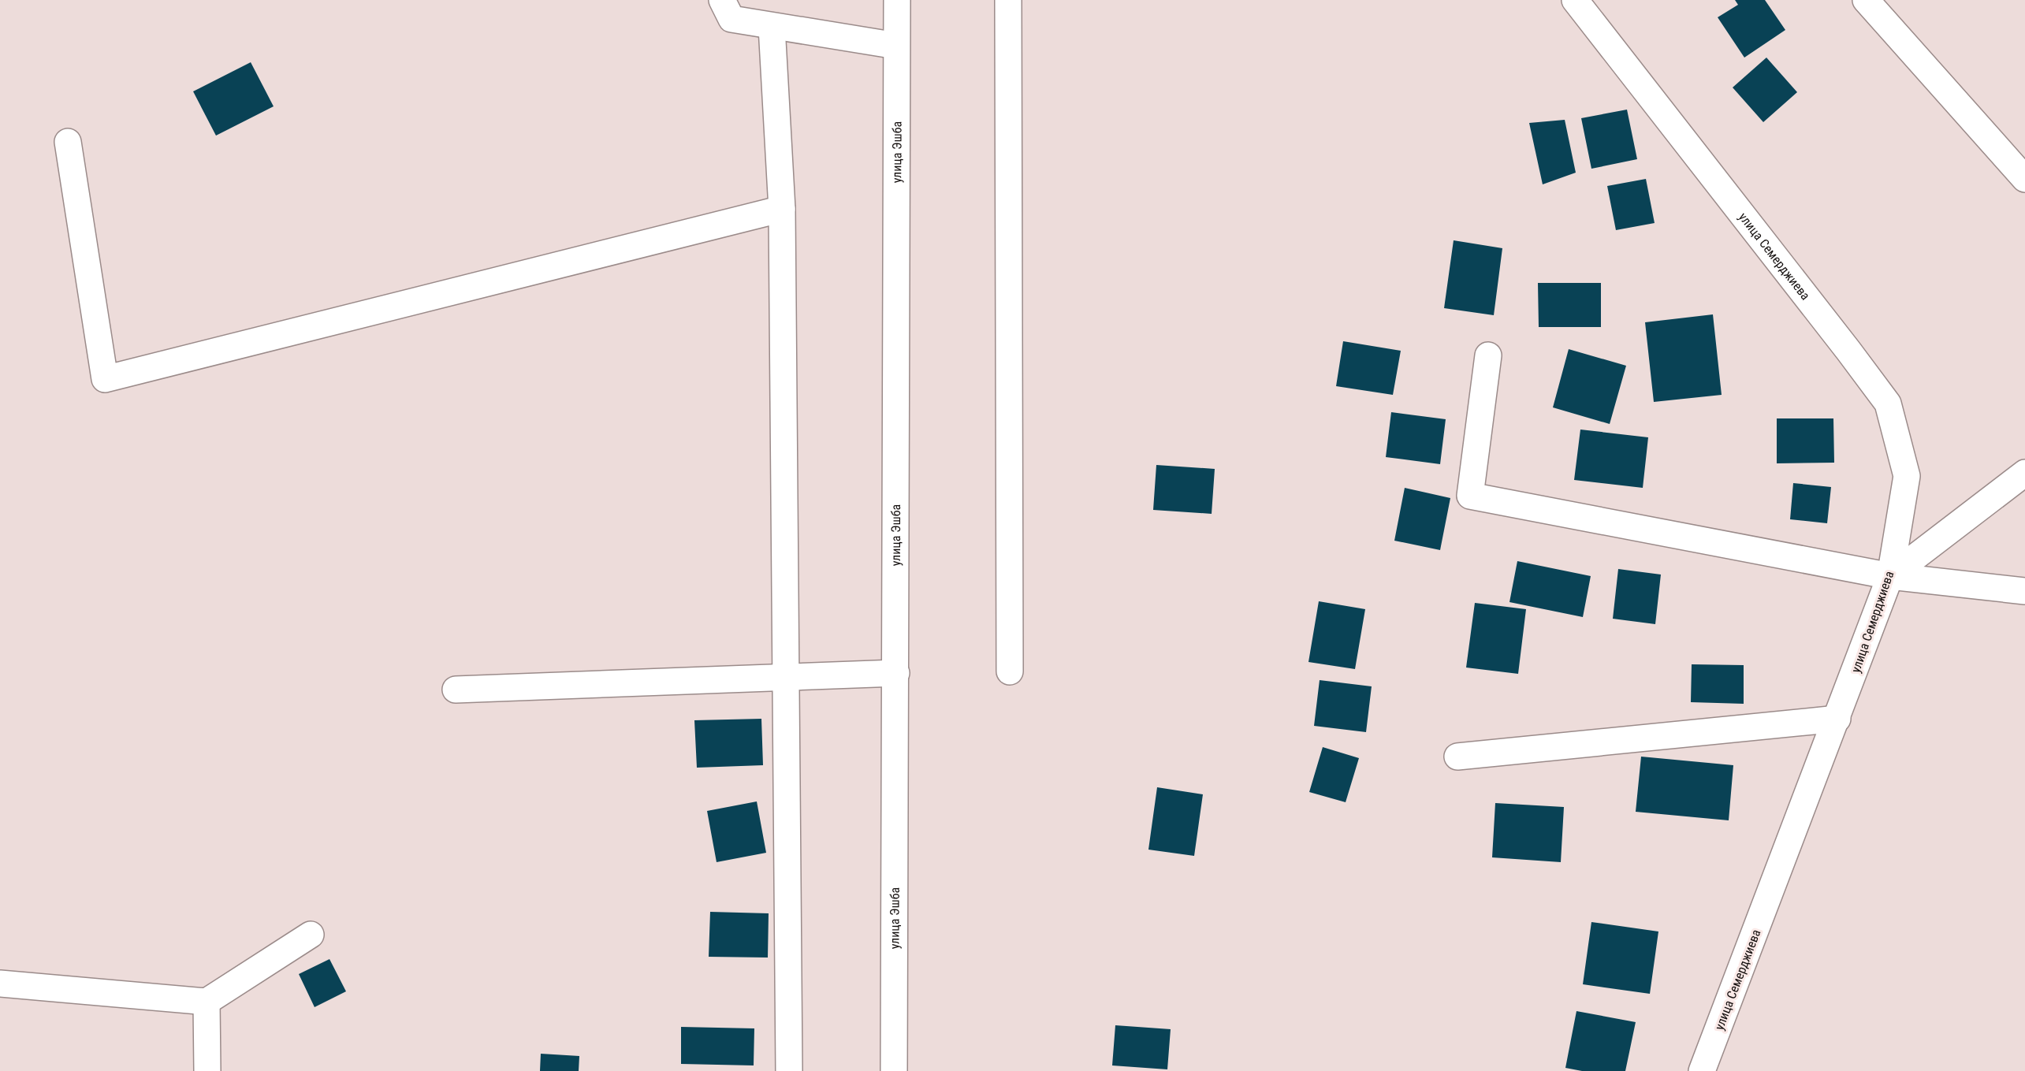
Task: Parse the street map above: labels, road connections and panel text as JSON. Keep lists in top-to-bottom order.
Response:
{
  "streets": {
    "main road": ["улица Эшба", "улица Семерджиева"]
  }
}
